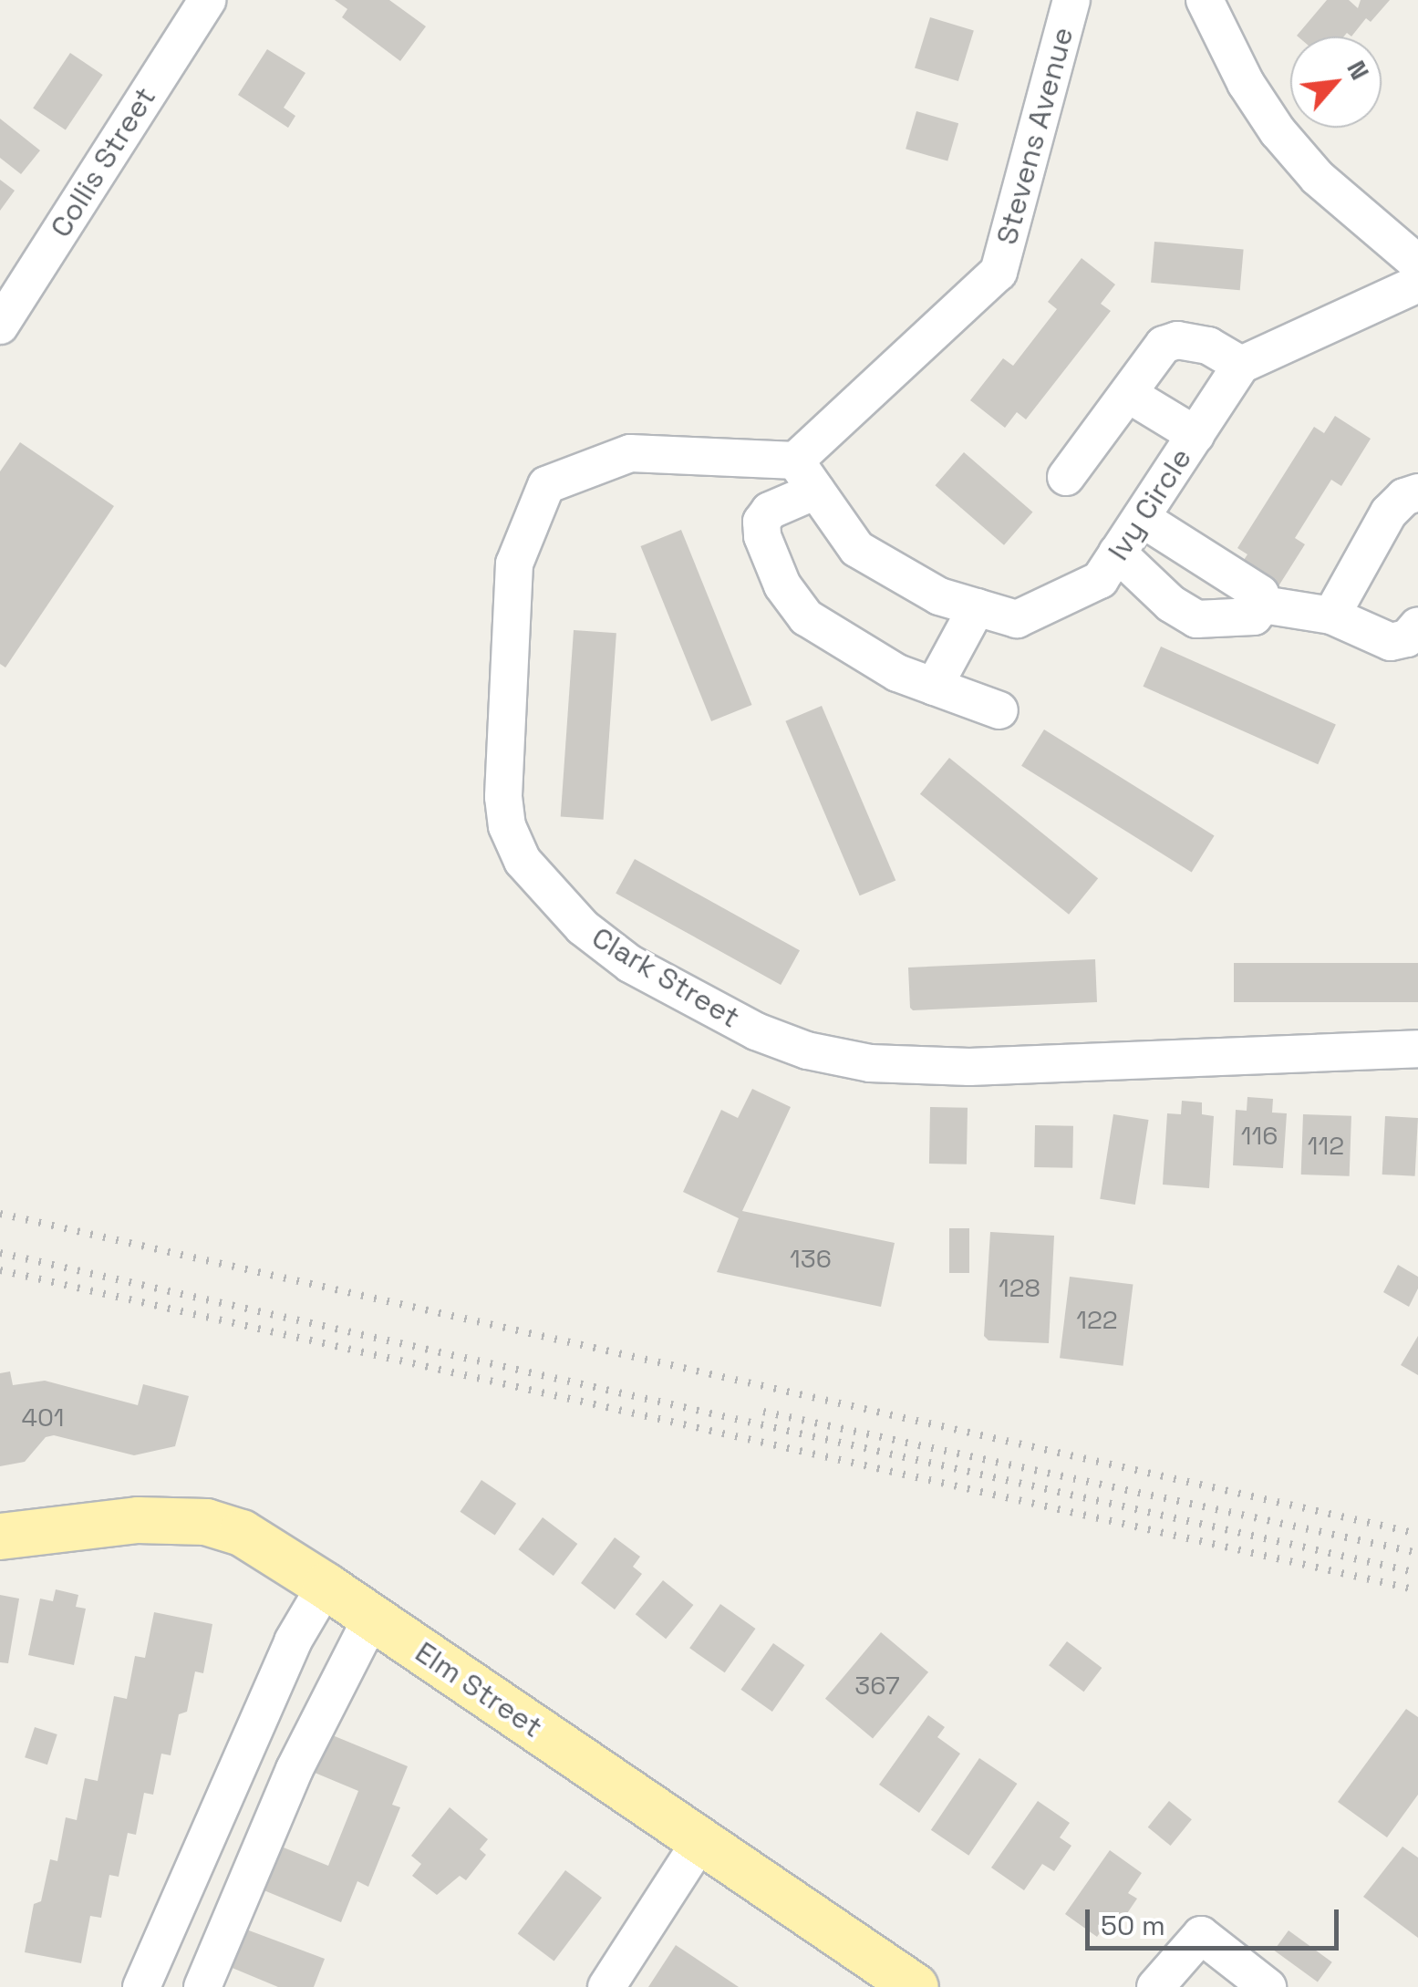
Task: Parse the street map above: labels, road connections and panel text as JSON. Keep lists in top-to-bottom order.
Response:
{
  "streets": {
    "main road": ["Elm Street"],
    "street": [
      "Stevens Avenue",
      "Collis Street",
      "Ivy Circle",
      "Clark Street"
    ]
  },
  "crossings": [
    ["Stevens Avenue", "Ivy Circle"],
    ["Stevens Avenue", "Clark Street"],
    ["Ivy Circle", "Clark Street"]
  ],
  "house_numbers": [
    "116",
    "112",
    "136",
    "128",
    "122",
    "401",
    "367"
  ],
  "scale_bar": "50 m",
  "north": "top right"
}
